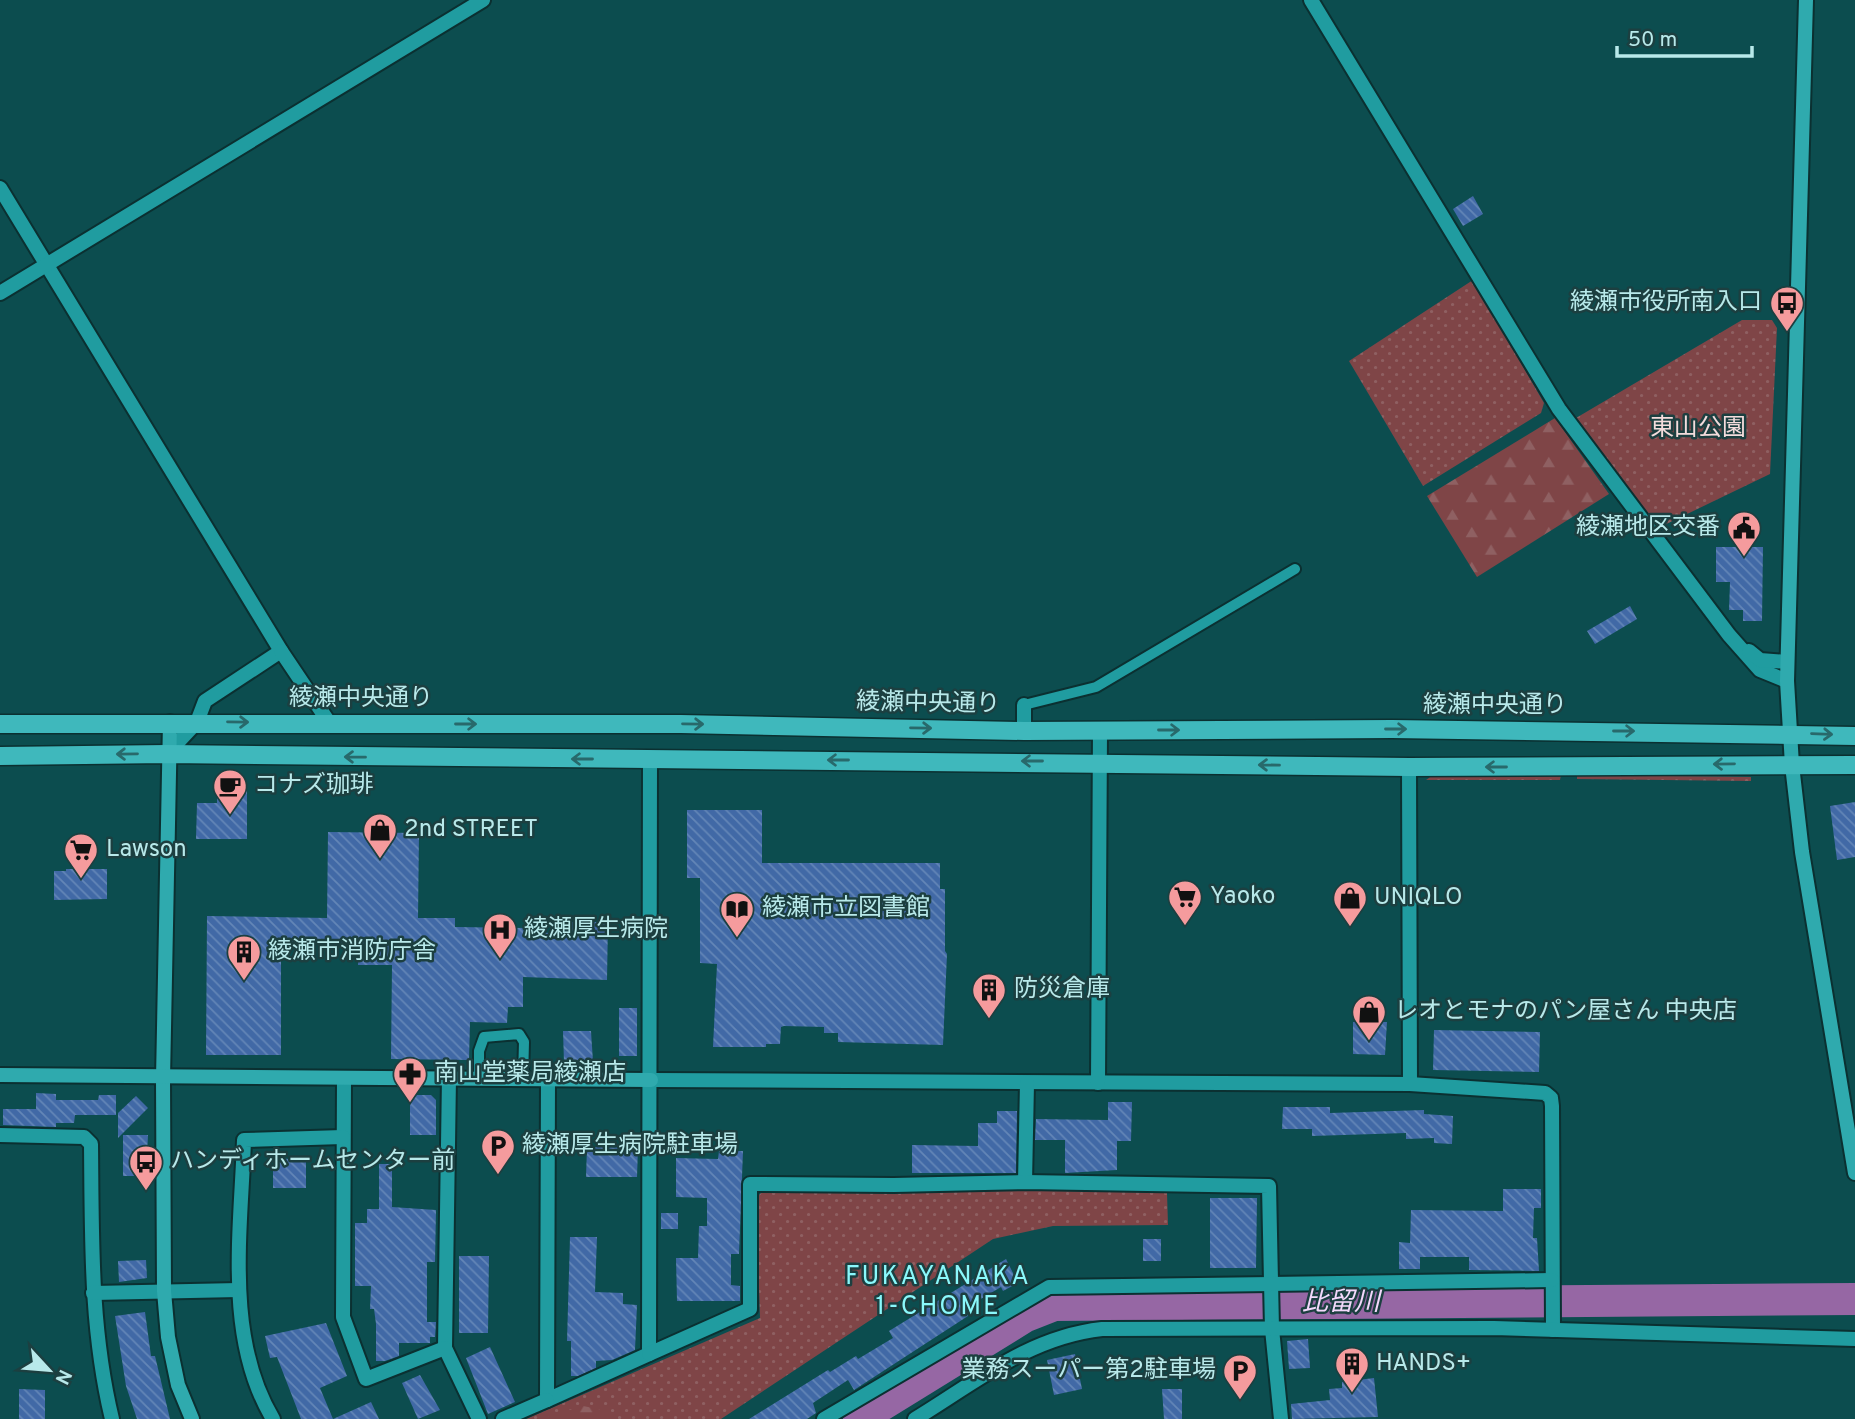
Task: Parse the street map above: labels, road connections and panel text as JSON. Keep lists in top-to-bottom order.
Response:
{
  "streets": {
    "main road": ["綾瀬中央通り"]
  },
  "districts": ["FUKAYANAKA 1-CHOME"],
  "water": ["比留川"],
  "parks": ["東山公園"],
  "places": {
    "bus stop": ["綾瀬市役所南入口", "ハンディホームセンター前"],
    "public building": ["綾瀬地区交番"],
    "cafe": ["コナズ珈琲"],
    "shop": ["2nd STREET", "UNIQLO", "レオとモナのパン屋さん 中央店"],
    "supermarket": ["Lawson", "Yaoko"],
    "library": ["綾瀬市立図書館"],
    "hospital": ["綾瀬厚生病院"],
    "building": ["綾瀬市消防庁舎", "防災倉庫", "HANDS+"],
    "pharmacy": ["南山堂薬局綾瀬店"],
    "parking": ["綾瀬厚生病院駐車場", "業務スーパー第2駐車場"]
  },
  "scale_bar": "50 m",
  "north": "bottom right"
}
